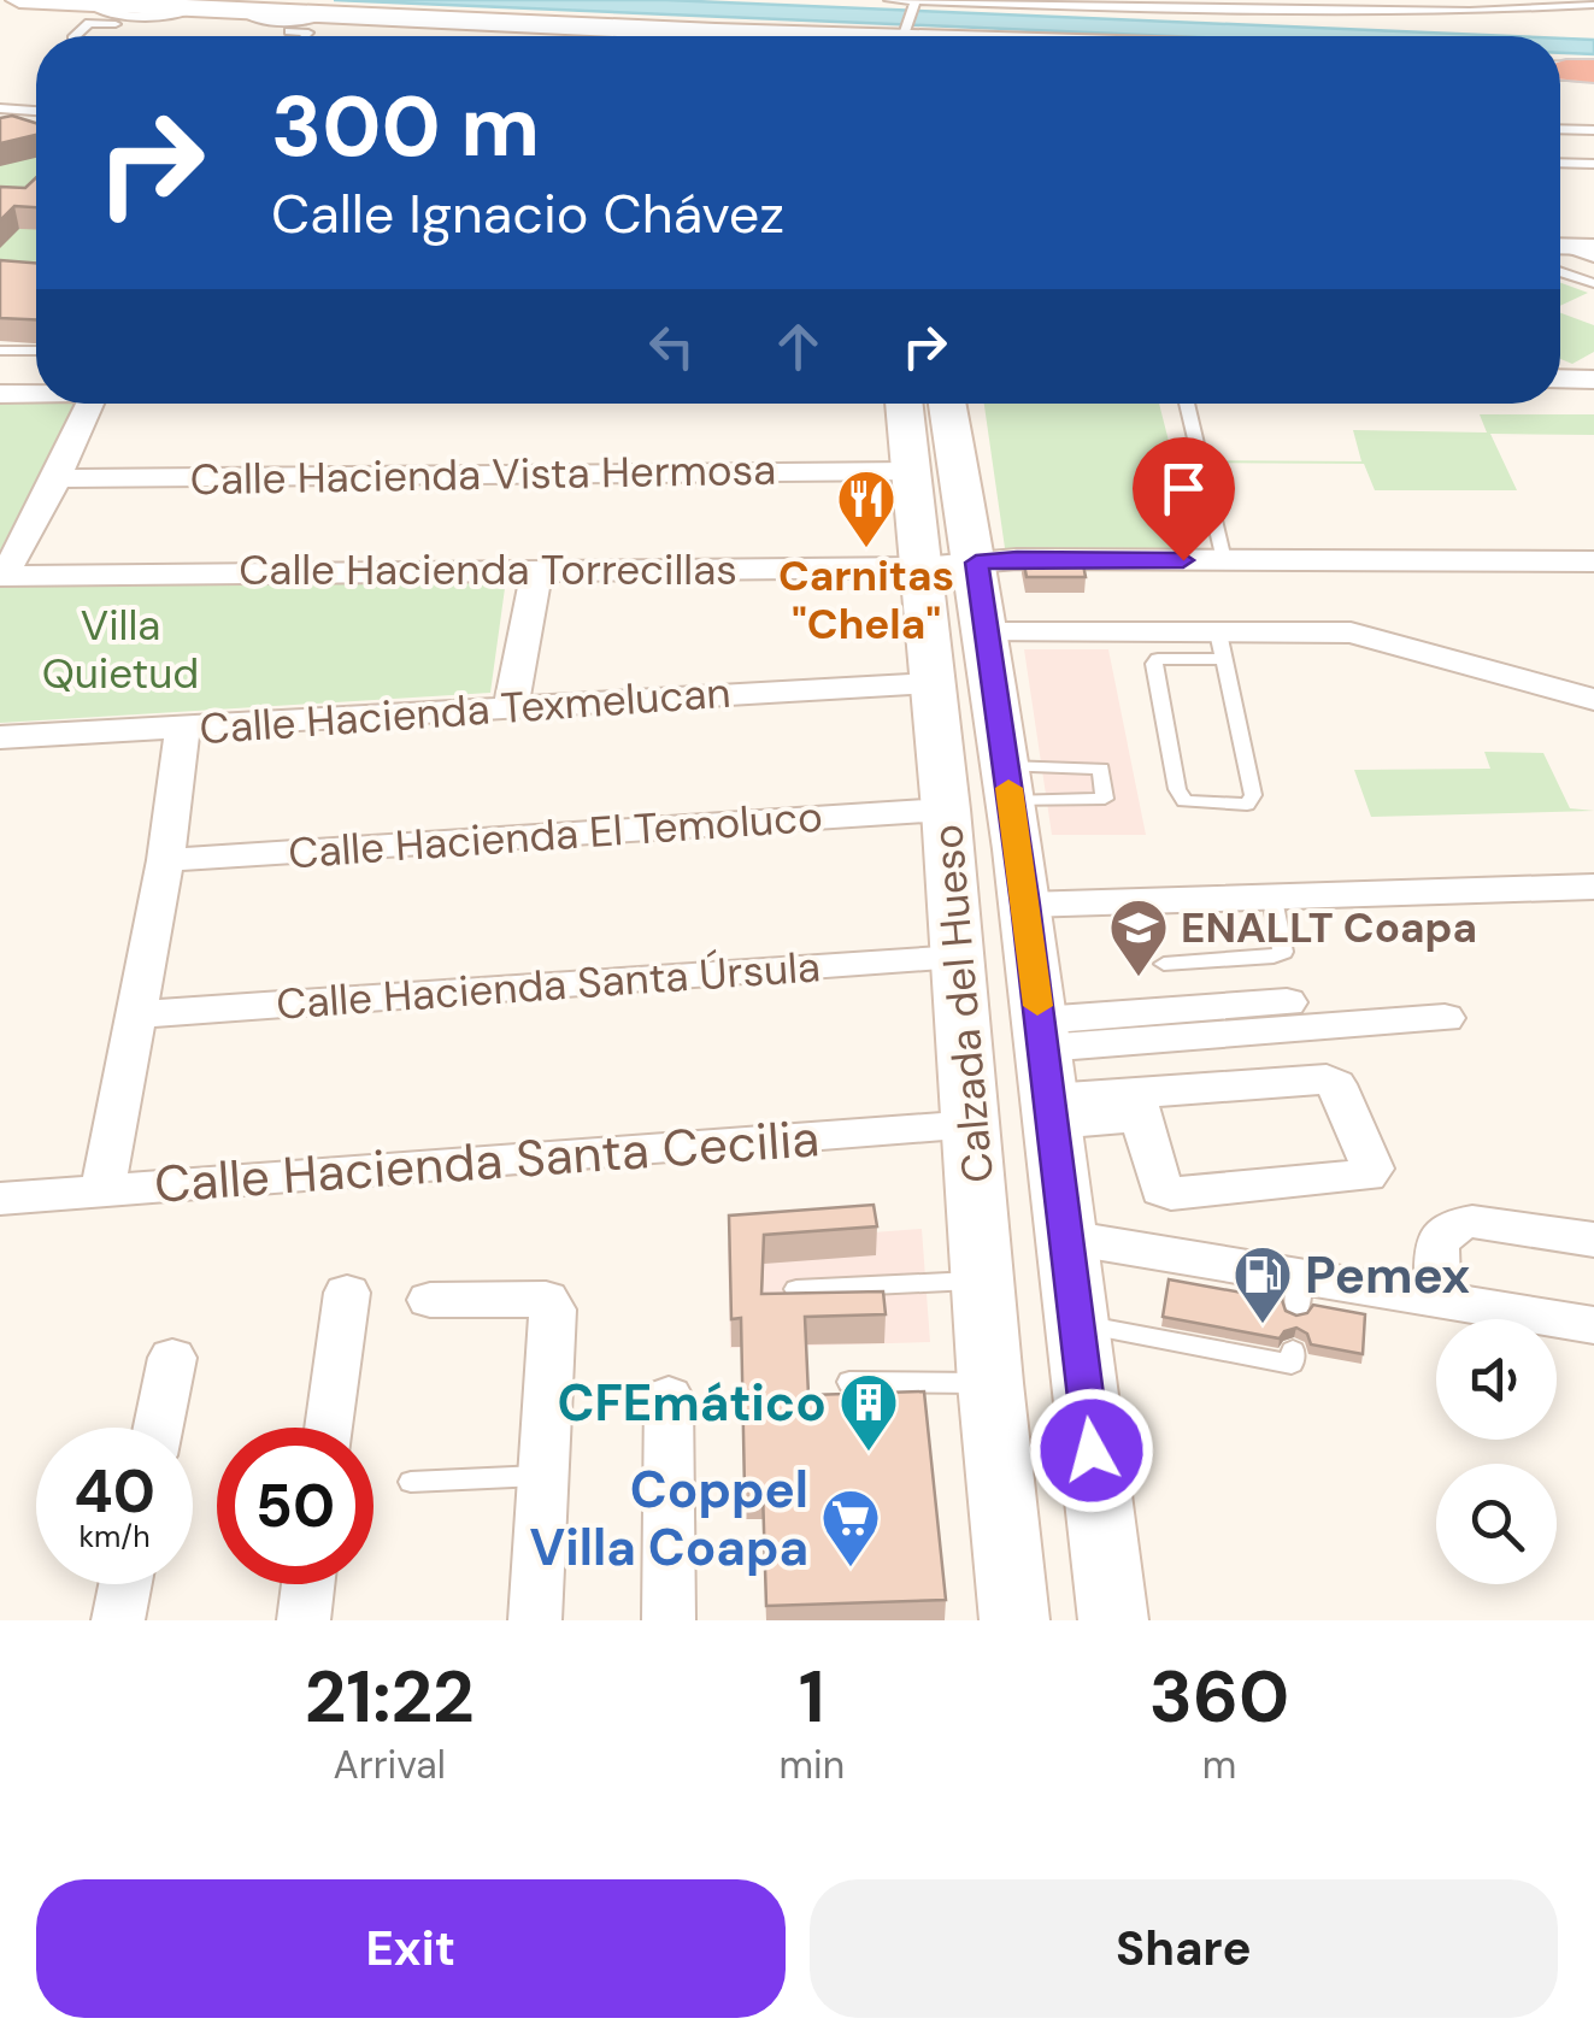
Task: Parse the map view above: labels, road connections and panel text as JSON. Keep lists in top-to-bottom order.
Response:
{
  "streets": {
    "main road": ["Calzada del Hueso"],
    "street": [
      "Calle Hacienda Vista Hermosa",
      "Calle Hacienda Torrecillas",
      "Calle Hacienda Texmelucan",
      "Calle Hacienda El Temoluco",
      "Calle Hacienda Santa Úrsula",
      "Calle Hacienda Santa Cecilia"
    ]
  },
  "crossings": [
    ["Calle Hacienda Vista Hermosa", "Calzada del Hueso"],
    ["Calle Hacienda Torrecillas", "Calzada del Hueso"],
    ["Calle Hacienda Texmelucan", "Calzada del Hueso"],
    ["Calle Hacienda El Temoluco", "Calzada del Hueso"],
    ["Calle Hacienda Santa Úrsula", "Calzada del Hueso"],
    ["Calzada del Hueso", "Calle Hacienda Santa Cecilia"]
  ],
  "parks": ["Villa Quietud"],
  "places": {
    "restaurant": ["Carnitas \"Chela\""],
    "school or university": ["ENALLT Coapa"],
    "fuel station": ["Pemex"],
    "building": ["CFEmático"],
    "supermarket": ["Coppel Villa Coapa"]
  },
  "page": {
    "turn": ["300 m", "Calle Ignacio Chávez"],
    "speed": "40 km/h",
    "limit": "50",
    "eta": [
      "21:22",
      "Arrival",
      "1",
      "min",
      "360",
      "m"
    ],
    "buttons": ["Exit", "Share"]
  }
}
